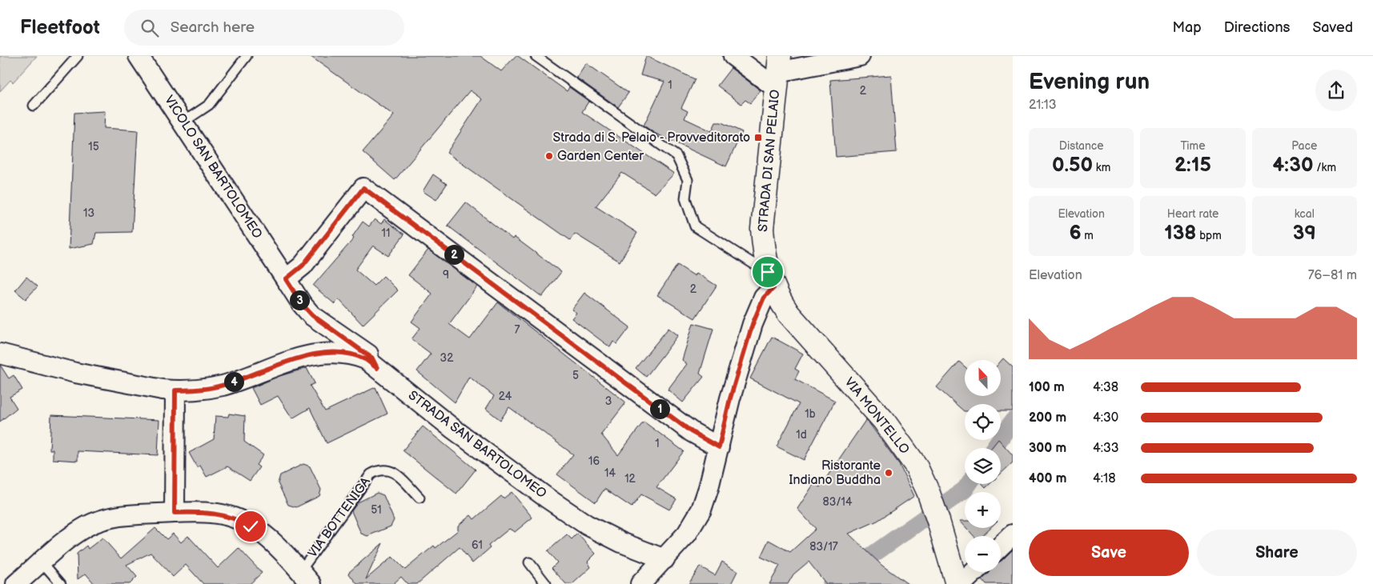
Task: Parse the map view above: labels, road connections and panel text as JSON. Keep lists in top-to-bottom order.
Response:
{
  "streets": {
    "street": [
      "STRADA DI SAN PELAIO",
      "VICOLO SAN BARTOLOMEO",
      "VIA MONTELLO",
      "STRADA SAN BARTOLOMEO",
      "VIA BOTTENIGA"
    ]
  },
  "crossings": [
    ["STRADA DI SAN PELAIO", "VIA MONTELLO"],
    ["VICOLO SAN BARTOLOMEO", "STRADA SAN BARTOLOMEO"]
  ],
  "places": {
    "transit": ["Strada di S. Pelaio - Provveditorato"],
    "other": ["Garden Center", "Ristorante Indiano Buddha"]
  },
  "house_numbers": [
    "1",
    "2",
    "15",
    "13",
    "11",
    "9",
    "2",
    "7",
    "32",
    "5",
    "24",
    "3",
    "1b",
    "1d",
    "1",
    "16",
    "14",
    "12",
    "83/14",
    "51",
    "61",
    "83/17"
  ],
  "north": "top",
  "page": {
    "header": "Fleetfoot",
    "search": "Search here",
    "nav": ["Map", "Directions", "Saved"],
    "heading": ["Evening run", "21:13"],
    "stats": [
      ["Distance", "0.50 km"],
      ["Time", "2:15"],
      ["Pace", "4:30 /km"],
      ["Elevation", "6 m"],
      ["Heart rate", "138 bpm"],
      ["kcal", "39"]
    ],
    "pins": [
      "2",
      "3",
      "4",
      "1"
    ],
    "chart": ["Elevation", "76–81 m"],
    "map_buttons": ["+", "−"],
    "list": [
      {
        "name": "100 m",
        "note": "4:38"
      },
      {
        "name": "200 m",
        "note": "4:30"
      },
      {
        "name": "300 m",
        "note": "4:33"
      },
      {
        "name": "400 m",
        "note": "4:18"
      }
    ],
    "buttons": ["Save", "Share"]
  }
}
